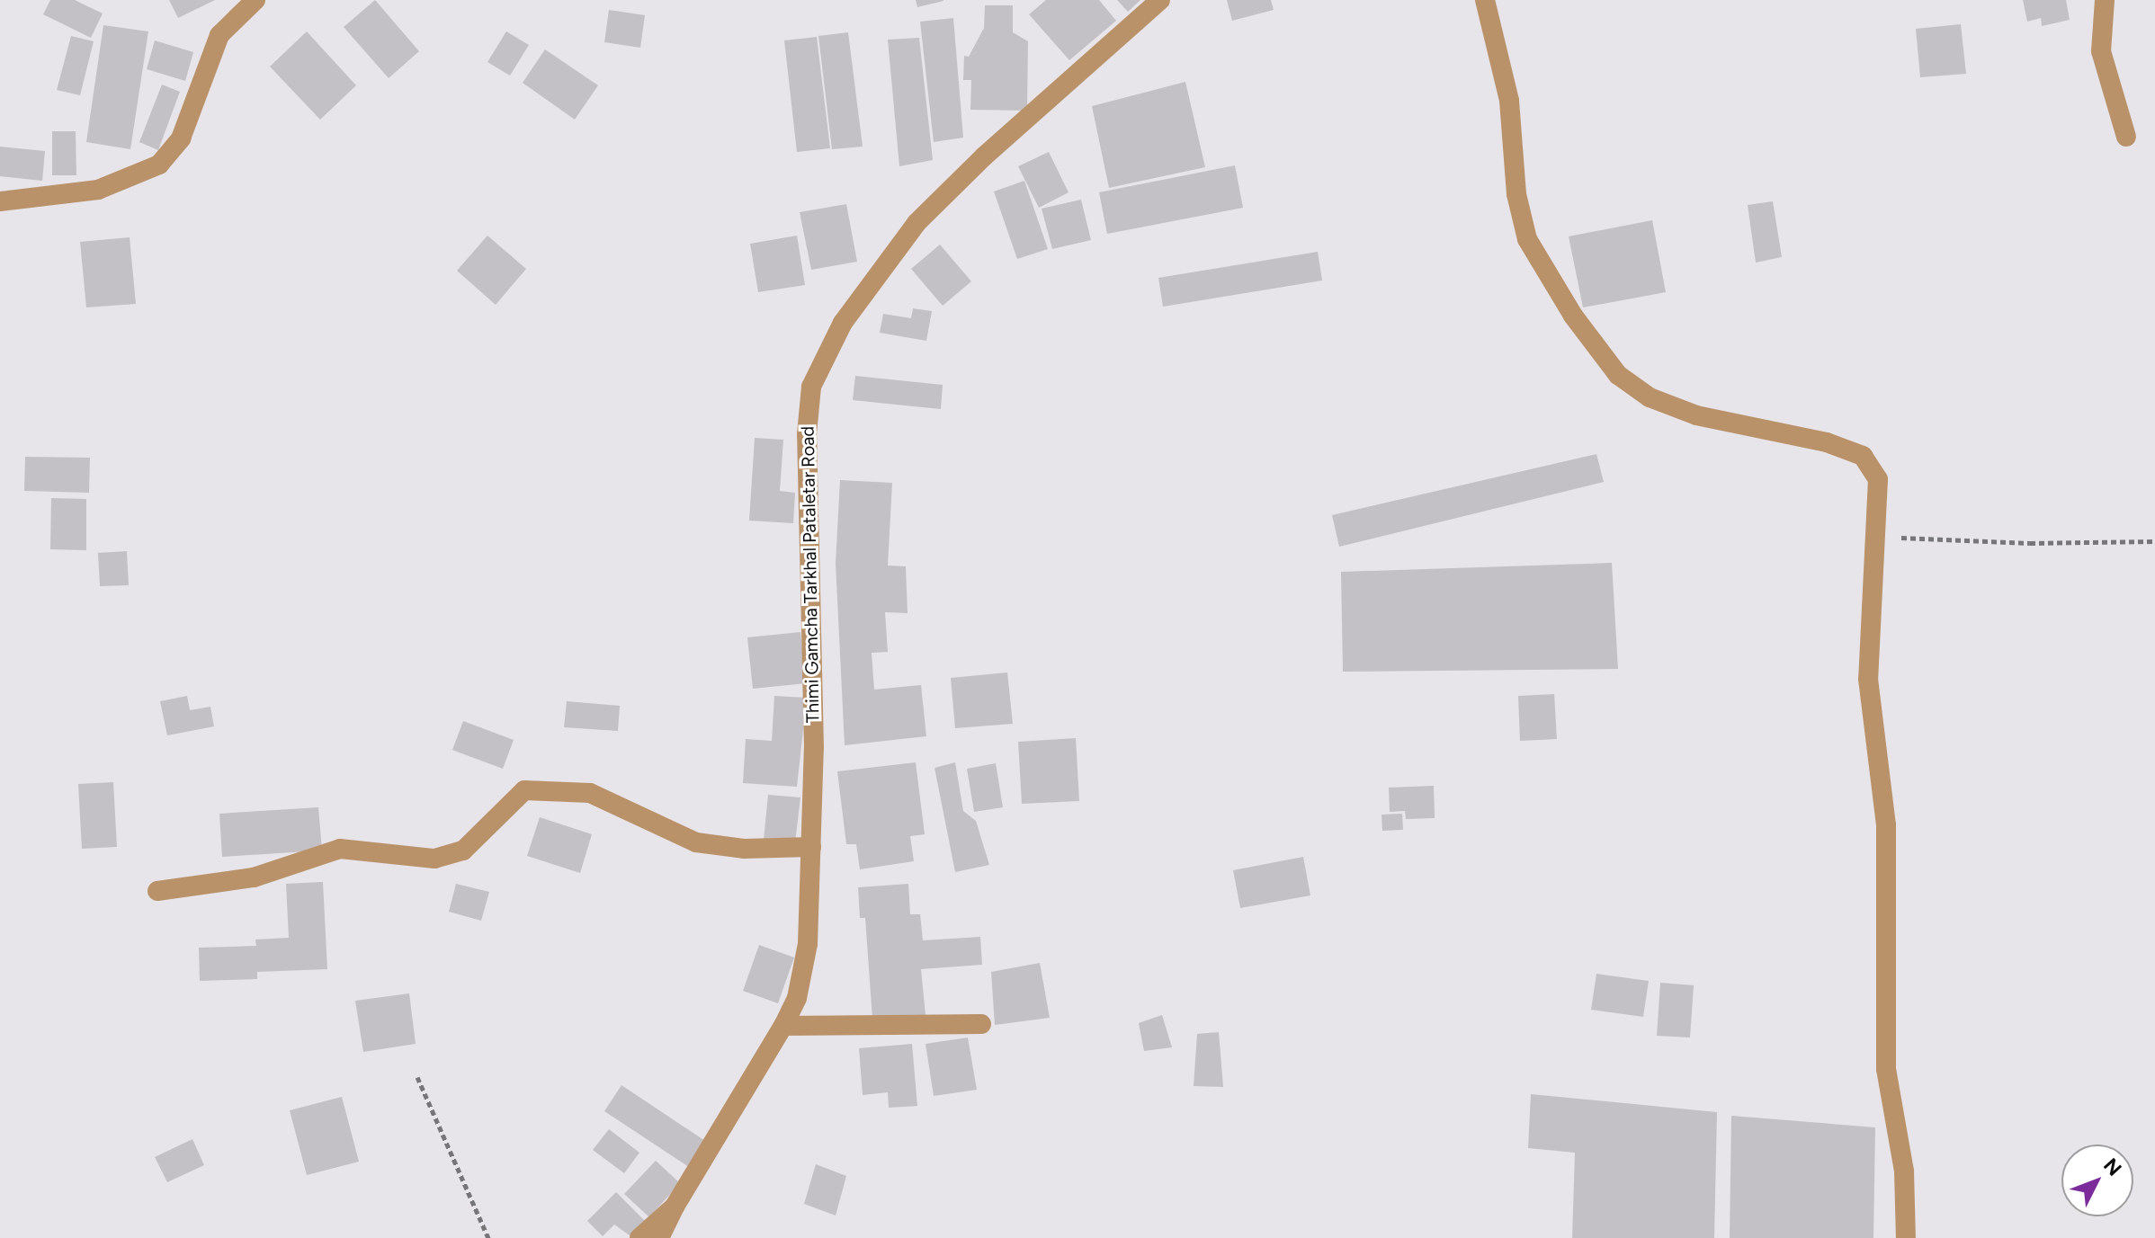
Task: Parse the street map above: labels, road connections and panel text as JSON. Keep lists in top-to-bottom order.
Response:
{
  "streets": {
    "street": ["Thimi Gamcha Tarkhal Pataletar Road"]
  },
  "north": "top right"
}
